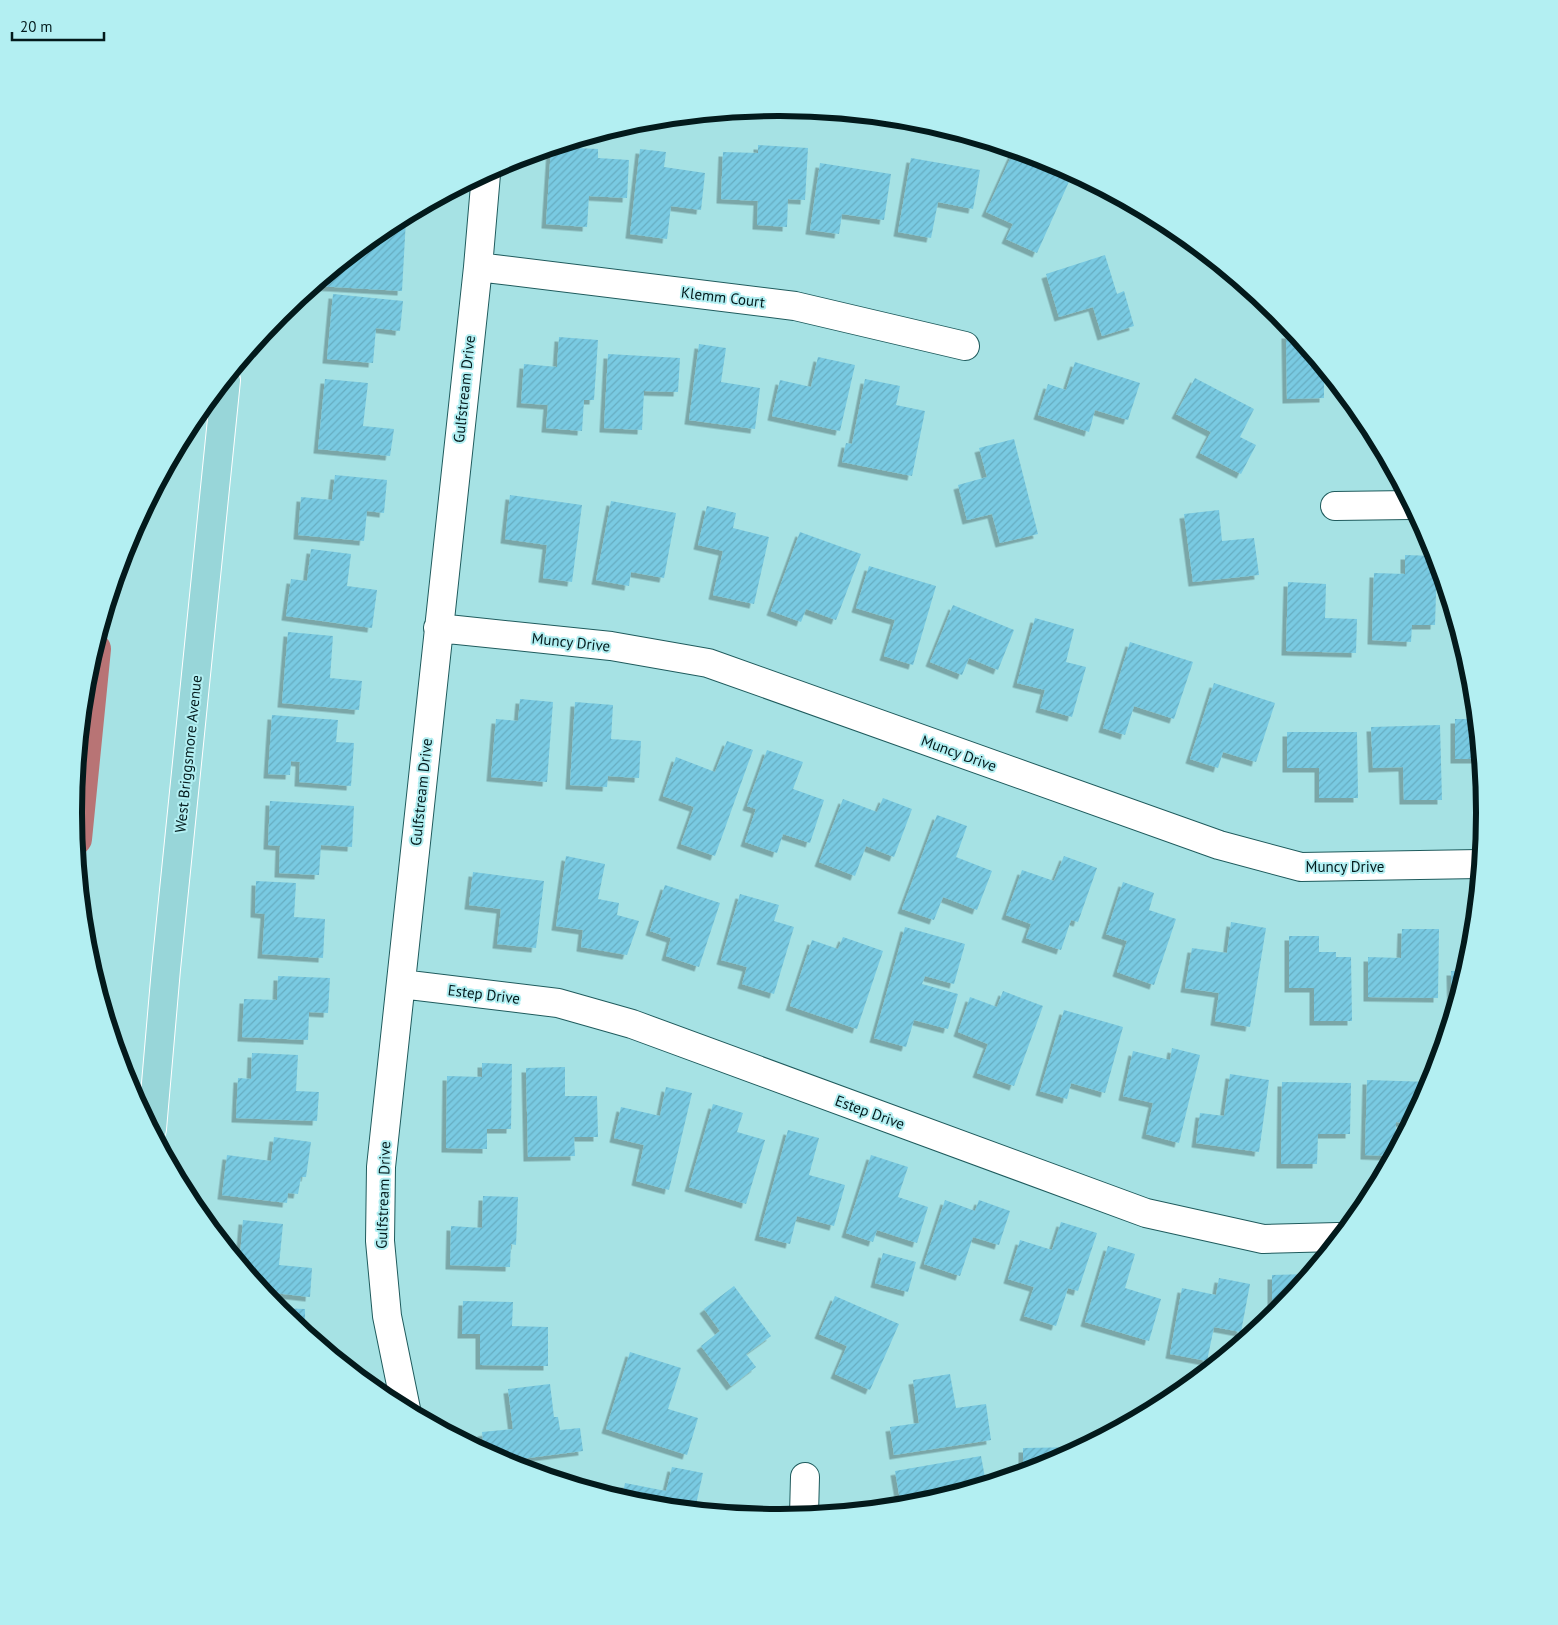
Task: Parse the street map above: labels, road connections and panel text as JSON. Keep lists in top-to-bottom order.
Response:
{
  "streets": {
    "main road": ["West Briggsmore Avenue"],
    "street": [
      "Klemm Court",
      "Gulfstream Drive",
      "Muncy Drive",
      "Estep Drive"
    ]
  },
  "crossings": [
    ["Klemm Court", "Gulfstream Drive"],
    ["Gulfstream Drive", "Muncy Drive"],
    ["Gulfstream Drive", "Estep Drive"]
  ],
  "scale_bar": "20 m"
}
